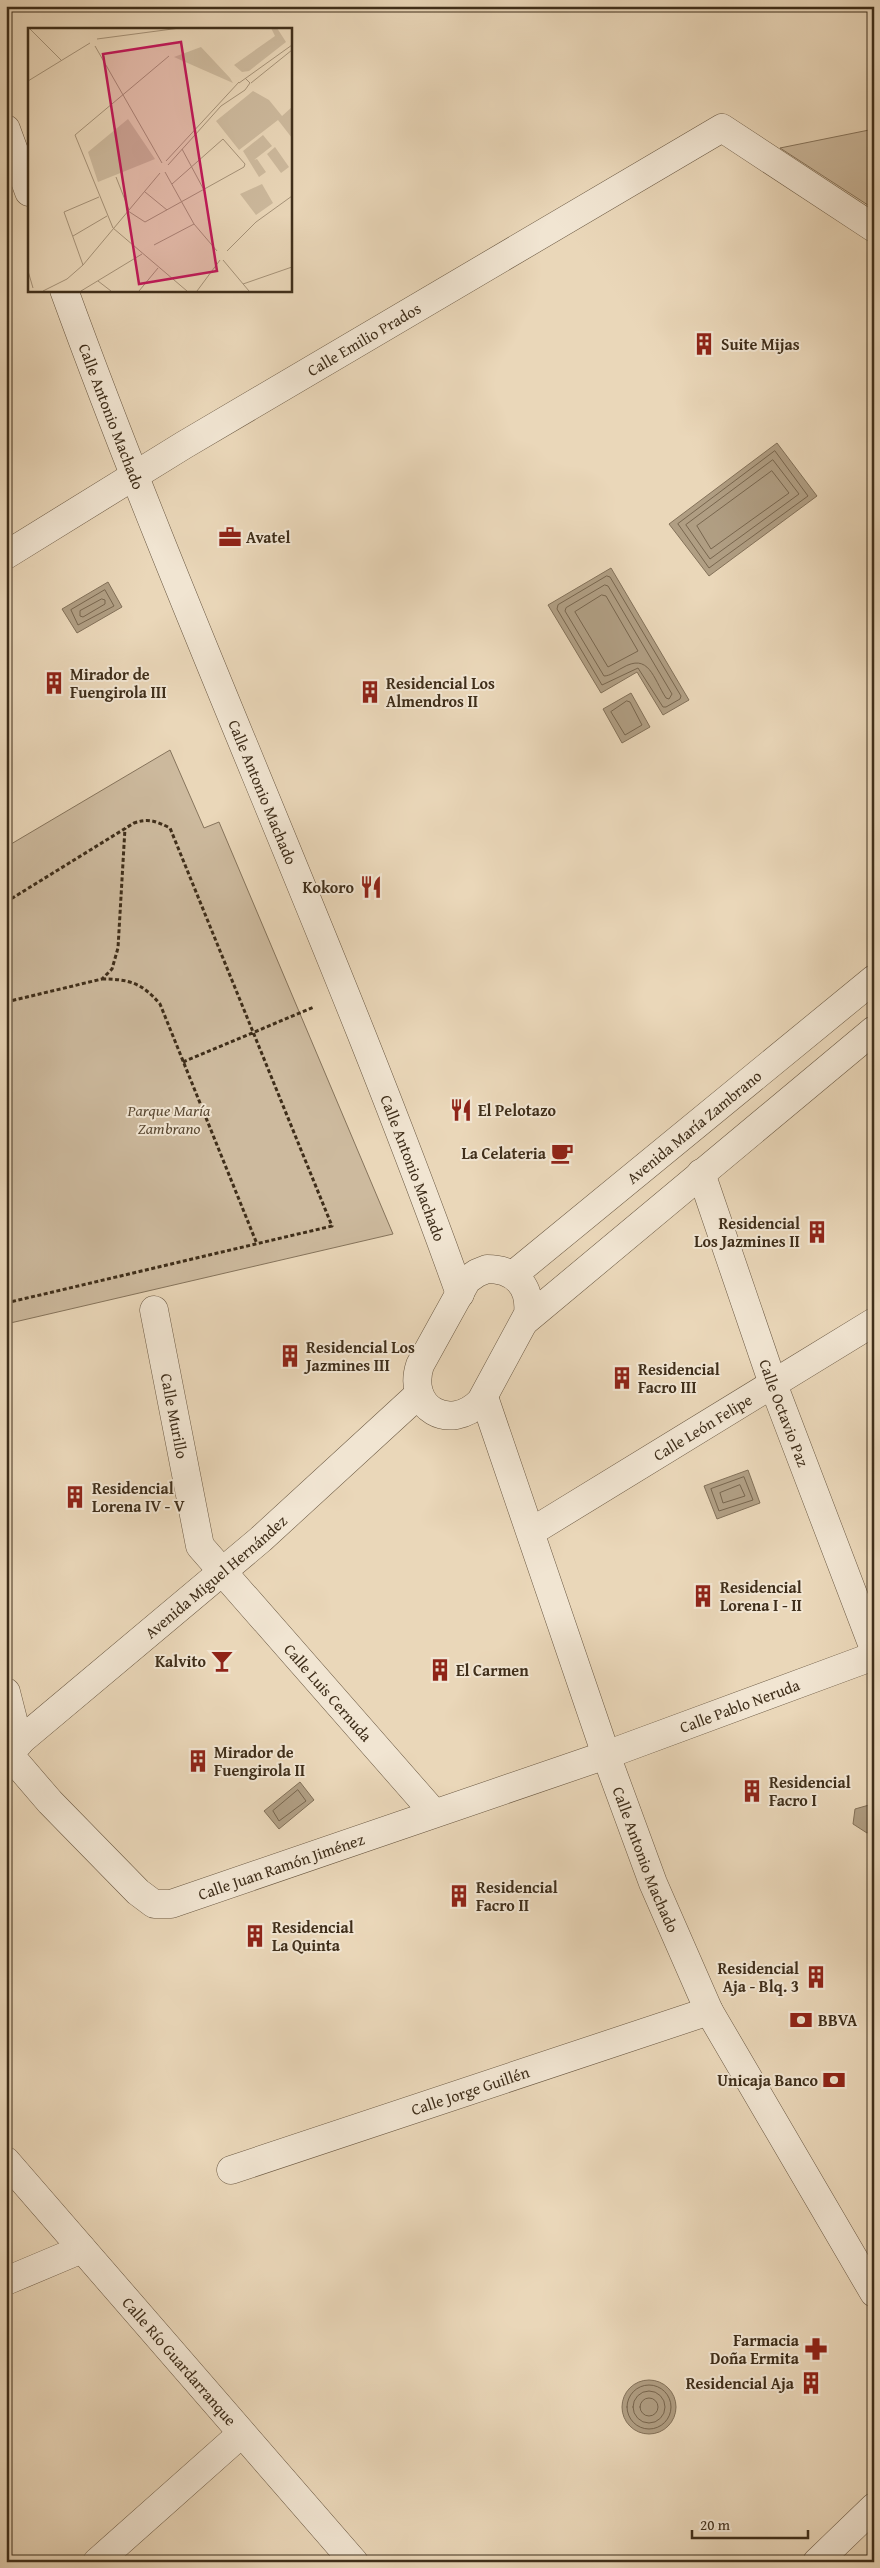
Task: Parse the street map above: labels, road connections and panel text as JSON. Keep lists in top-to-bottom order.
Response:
{
  "streets": {
    "street": [
      "Calle Emilio Prados",
      "Calle Antonio Machado",
      "Avenida María Zambrano",
      "Calle Octavio Paz",
      "Calle Murillo",
      "Calle León Felipe",
      "Avenida Miguel Hernández",
      "Calle Luis Cernuda",
      "Calle Pablo Neruda",
      "Calle Juan Ramón Jiménez",
      "Calle Jorge Guillén",
      "Calle Río Guardarranque"
    ]
  },
  "crossings": [
    ["Calle Emilio Prados", "Calle Antonio Machado"],
    ["Calle Antonio Machado", "Calle León Felipe"],
    ["Calle Antonio Machado", "Calle Pablo Neruda"],
    ["Calle Antonio Machado", "Calle Juan Ramón Jiménez"],
    ["Calle Antonio Machado", "Calle Jorge Guillén"],
    ["Calle Octavio Paz", "Calle León Felipe"],
    ["Calle Murillo", "Avenida Miguel Hernández"],
    ["Calle Murillo", "Calle Luis Cernuda"],
    ["Avenida Miguel Hernández", "Calle Luis Cernuda"],
    ["Avenida Miguel Hernández", "Calle Juan Ramón Jiménez"],
    ["Calle Luis Cernuda", "Calle Juan Ramón Jiménez"],
    ["Calle Pablo Neruda", "Calle Juan Ramón Jiménez"]
  ],
  "parks": ["Parque María Zambrano"],
  "places": {
    "building": [
      "Suite Mijas",
      "Mirador de Fuengirola III",
      "Residencial Los Almendros II",
      "Residencial Los Jazmines II",
      "Residencial Los Jazmines III",
      "Residencial Facro III",
      "Residencial Lorena IV - V",
      "Residencial Lorena I - II",
      "El Carmen",
      "Mirador de Fuengirola II",
      "Residencial Facro I",
      "Residencial Facro II",
      "Residencial La Quinta",
      "Residencial Aja - Blq. 3",
      "Residencial Aja"
    ],
    "office": ["Avatel"],
    "restaurant": ["Kokoro", "El Pelotazo"],
    "cafe": ["La Celateria"],
    "bar": ["Kalvito"],
    "bank": ["BBVA", "Unicaja Banco"],
    "pharmacy": ["Farmacia Doña Ermita"]
  },
  "scale_bar": "20 m"
}
